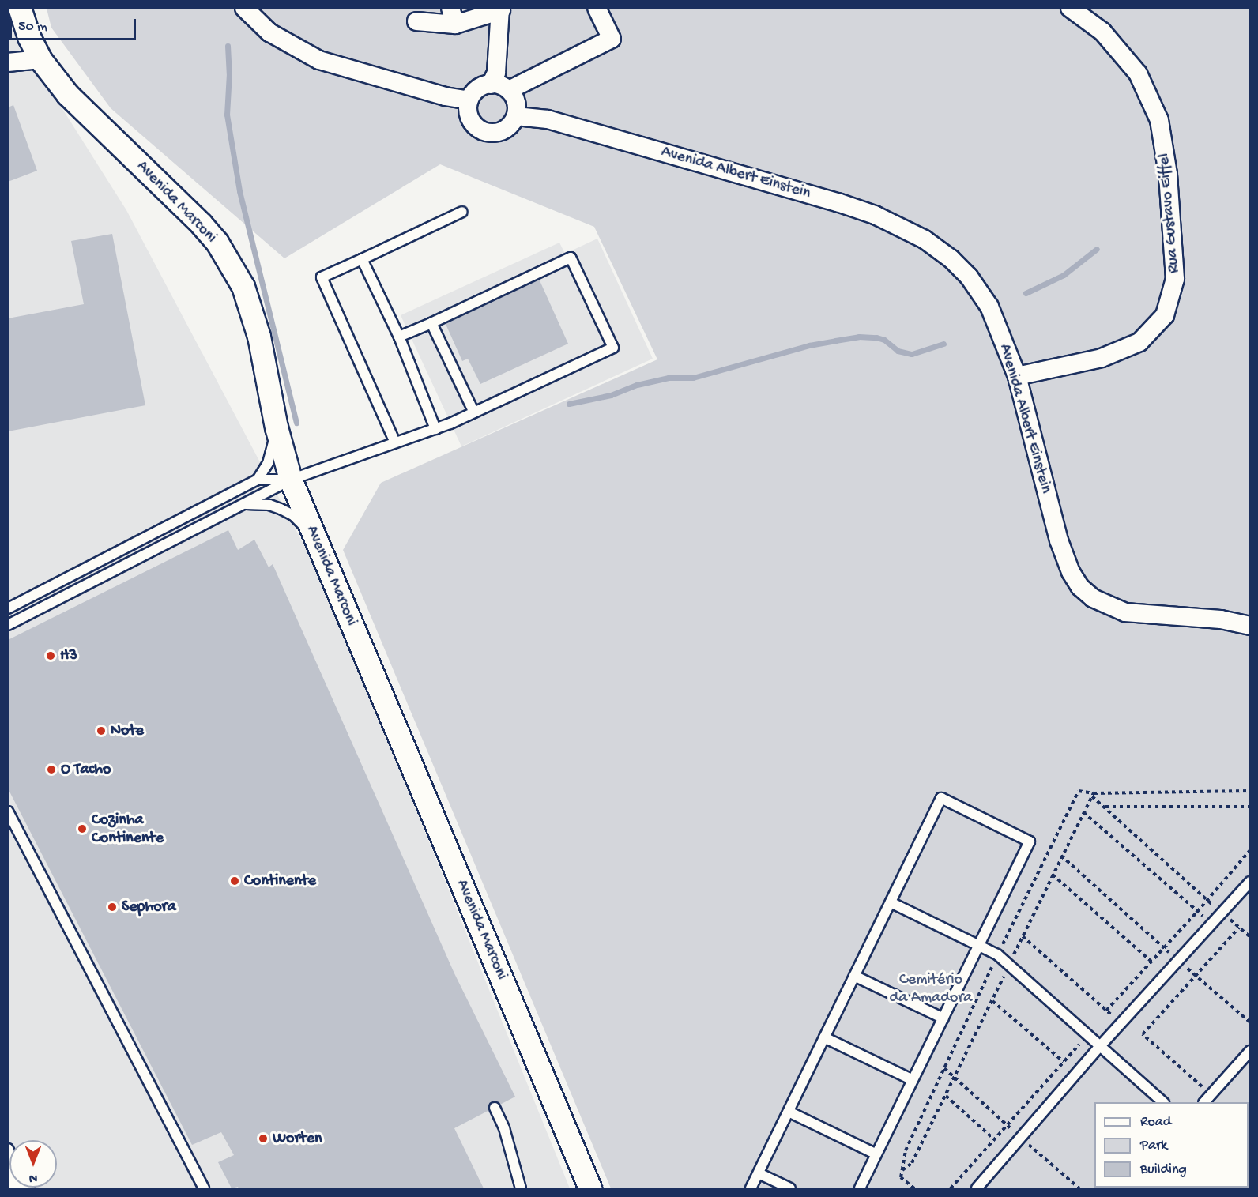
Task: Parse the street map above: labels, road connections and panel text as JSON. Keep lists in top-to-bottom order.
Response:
{
  "streets": {
    "street": ["Avenida Albert Einstein", "Avenida Marconi", "Rua Gustavo Eiffel"]
  },
  "crossings": [
    ["Avenida Albert Einstein", "Rua Gustavo Eiffel"]
  ],
  "parks": ["Cemitério da Amadora"],
  "places": [
    "H3",
    "Note",
    "O Tacho",
    "Cozinha Continente",
    "Continente",
    "Sephora",
    "Worten"
  ],
  "legend": ["Road", "Park", "Building"],
  "scale_bar": "50 m",
  "north": "bottom"
}
